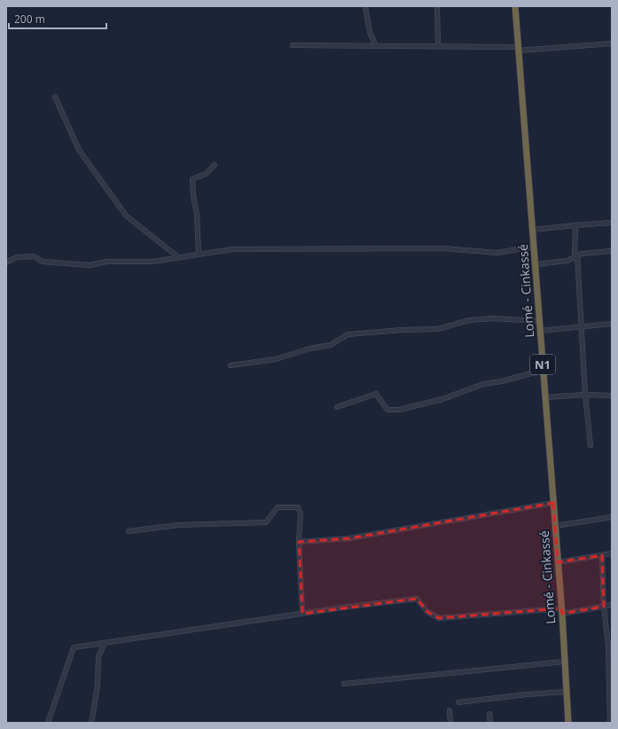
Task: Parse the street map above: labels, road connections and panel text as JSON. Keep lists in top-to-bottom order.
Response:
{
  "streets": {
    "highway": ["Lomé - Cinkassé", "N1"]
  },
  "scale_bar": "200 m"
}
